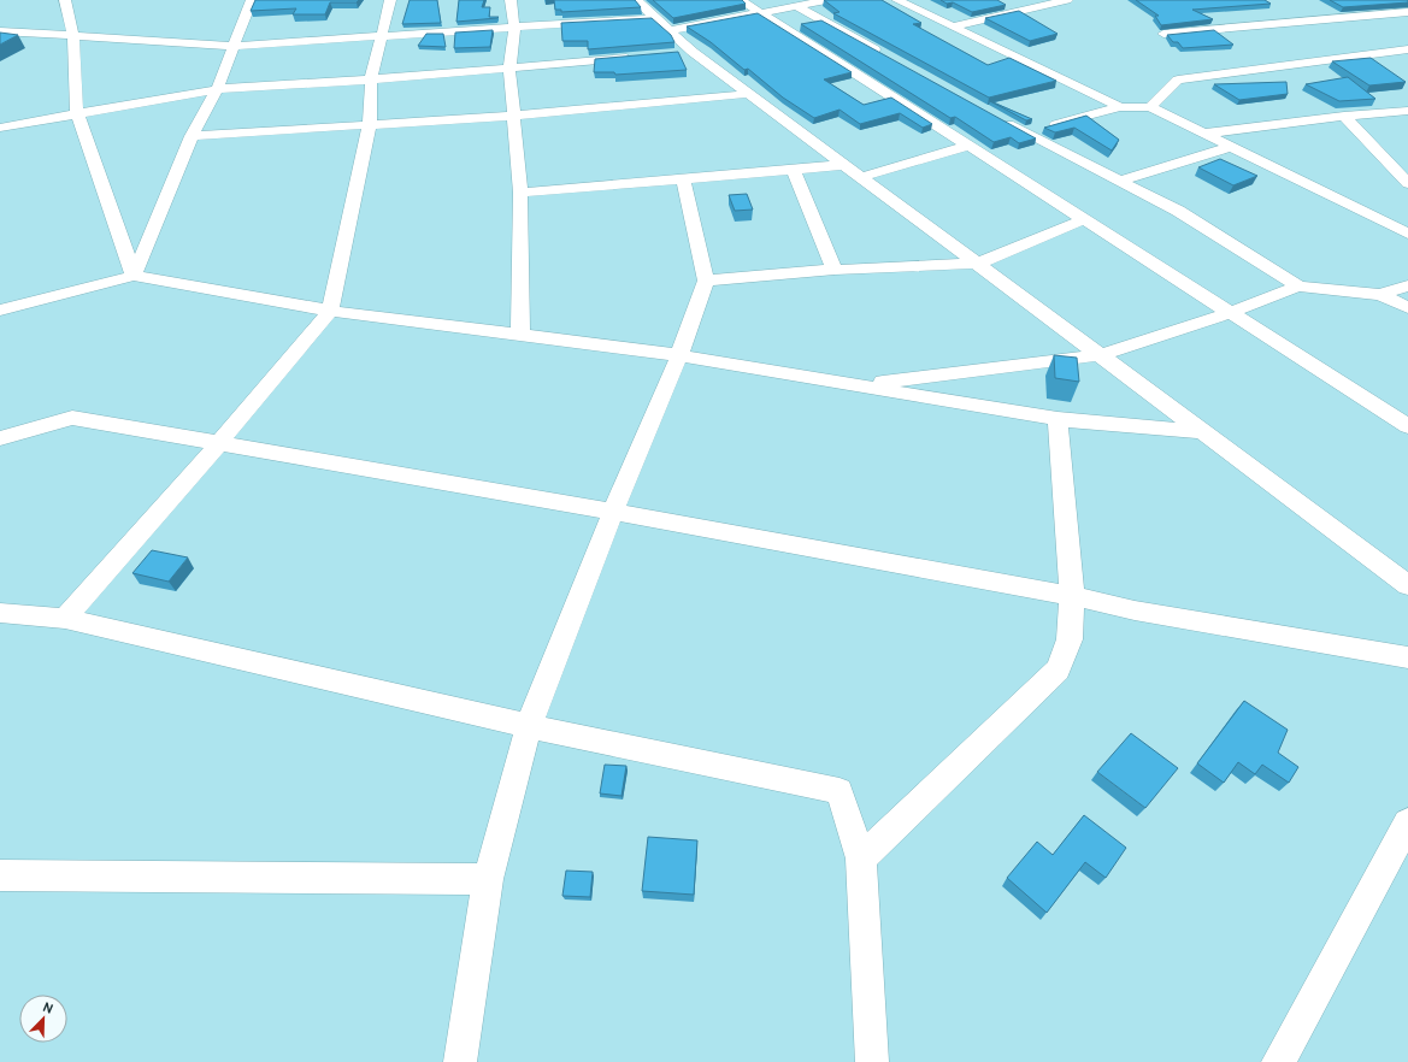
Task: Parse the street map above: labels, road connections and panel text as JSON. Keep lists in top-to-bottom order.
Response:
{
  "north": "top right"
}
